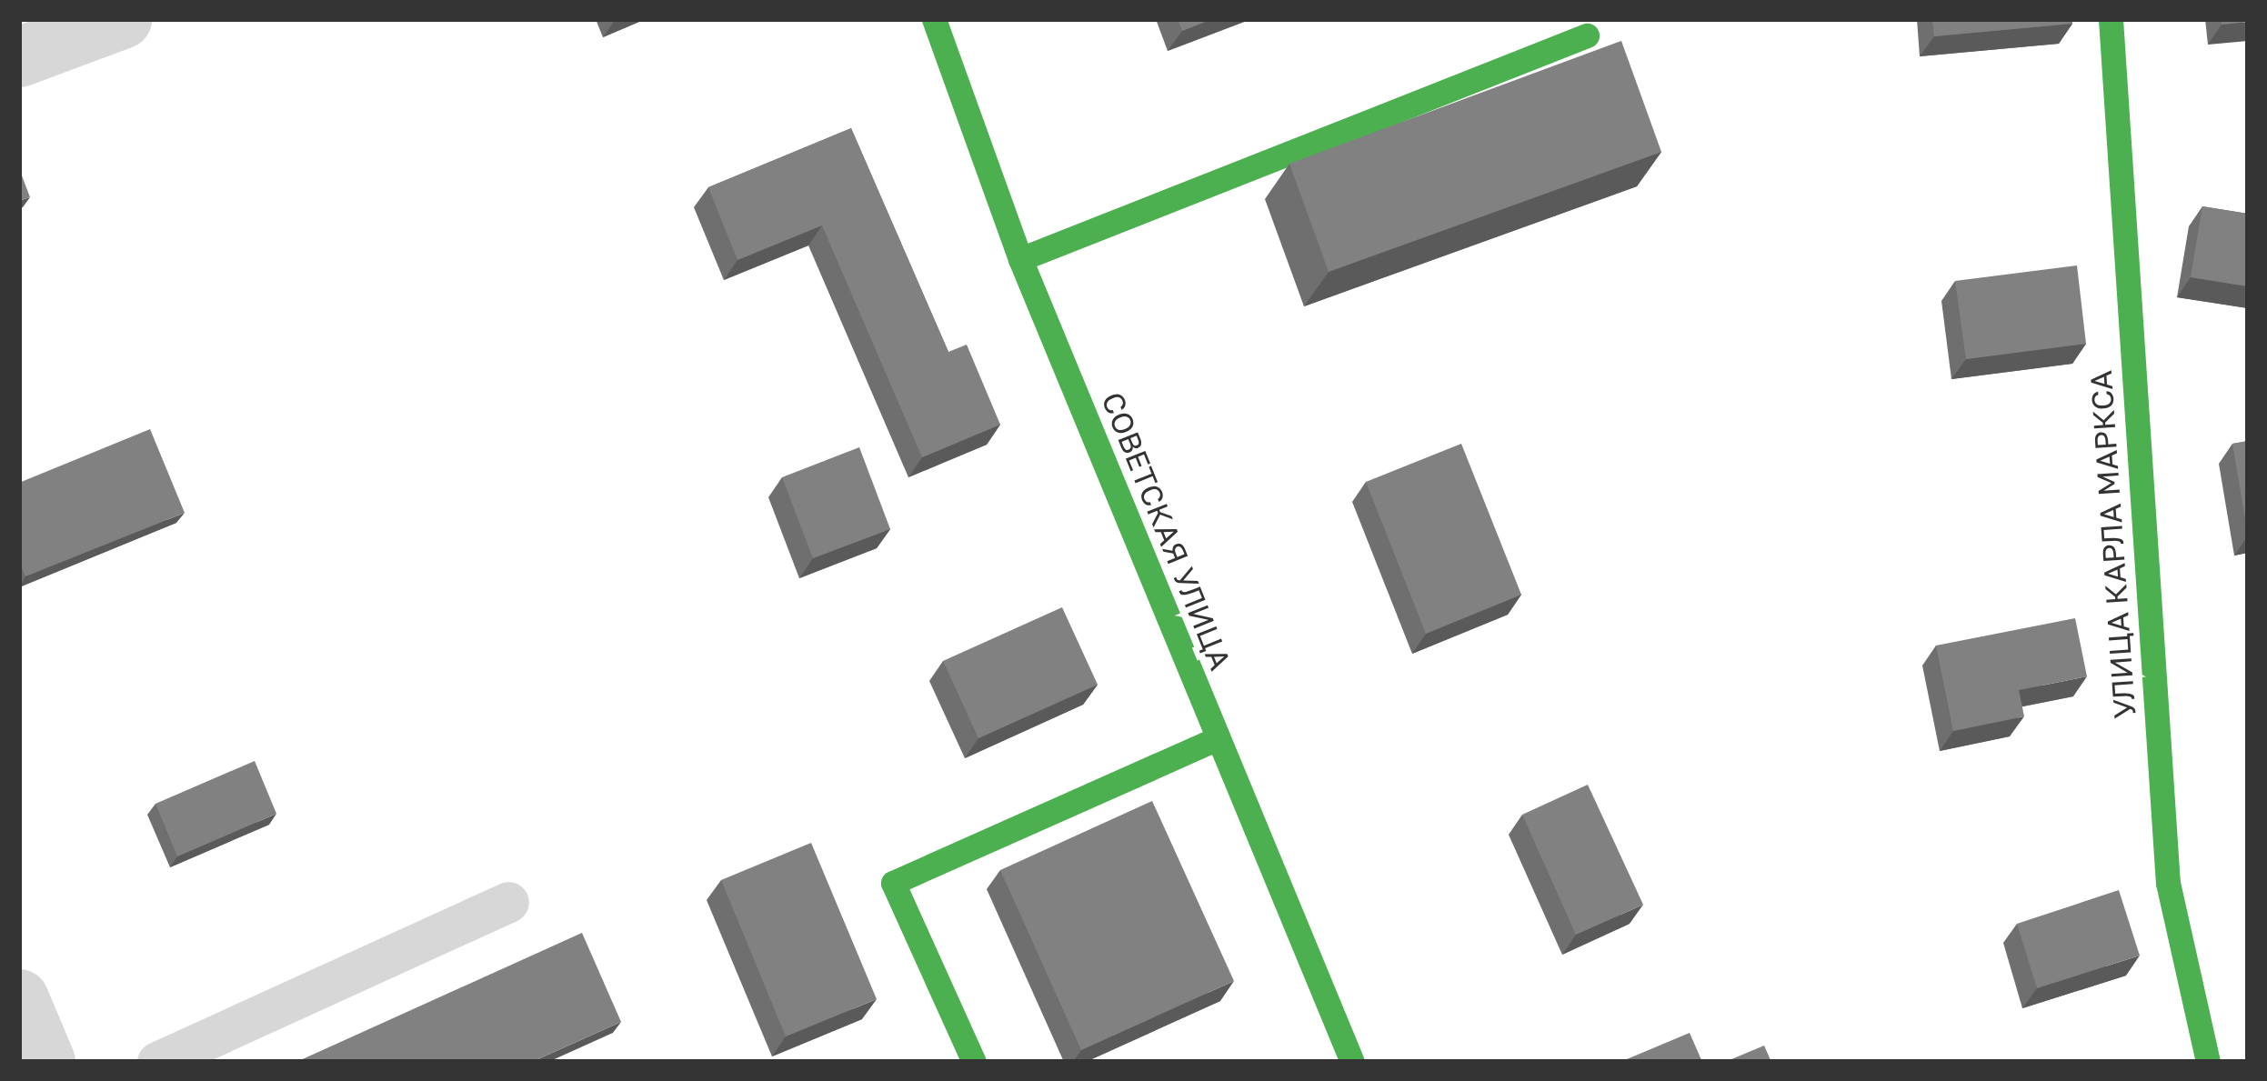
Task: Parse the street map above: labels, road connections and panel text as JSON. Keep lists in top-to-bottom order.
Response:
{
  "streets": {
    "street": ["СОВЕТСКАЯ УЛИЦА", "УЛИЦА КАРЛА МАРКСА"]
  }
}
